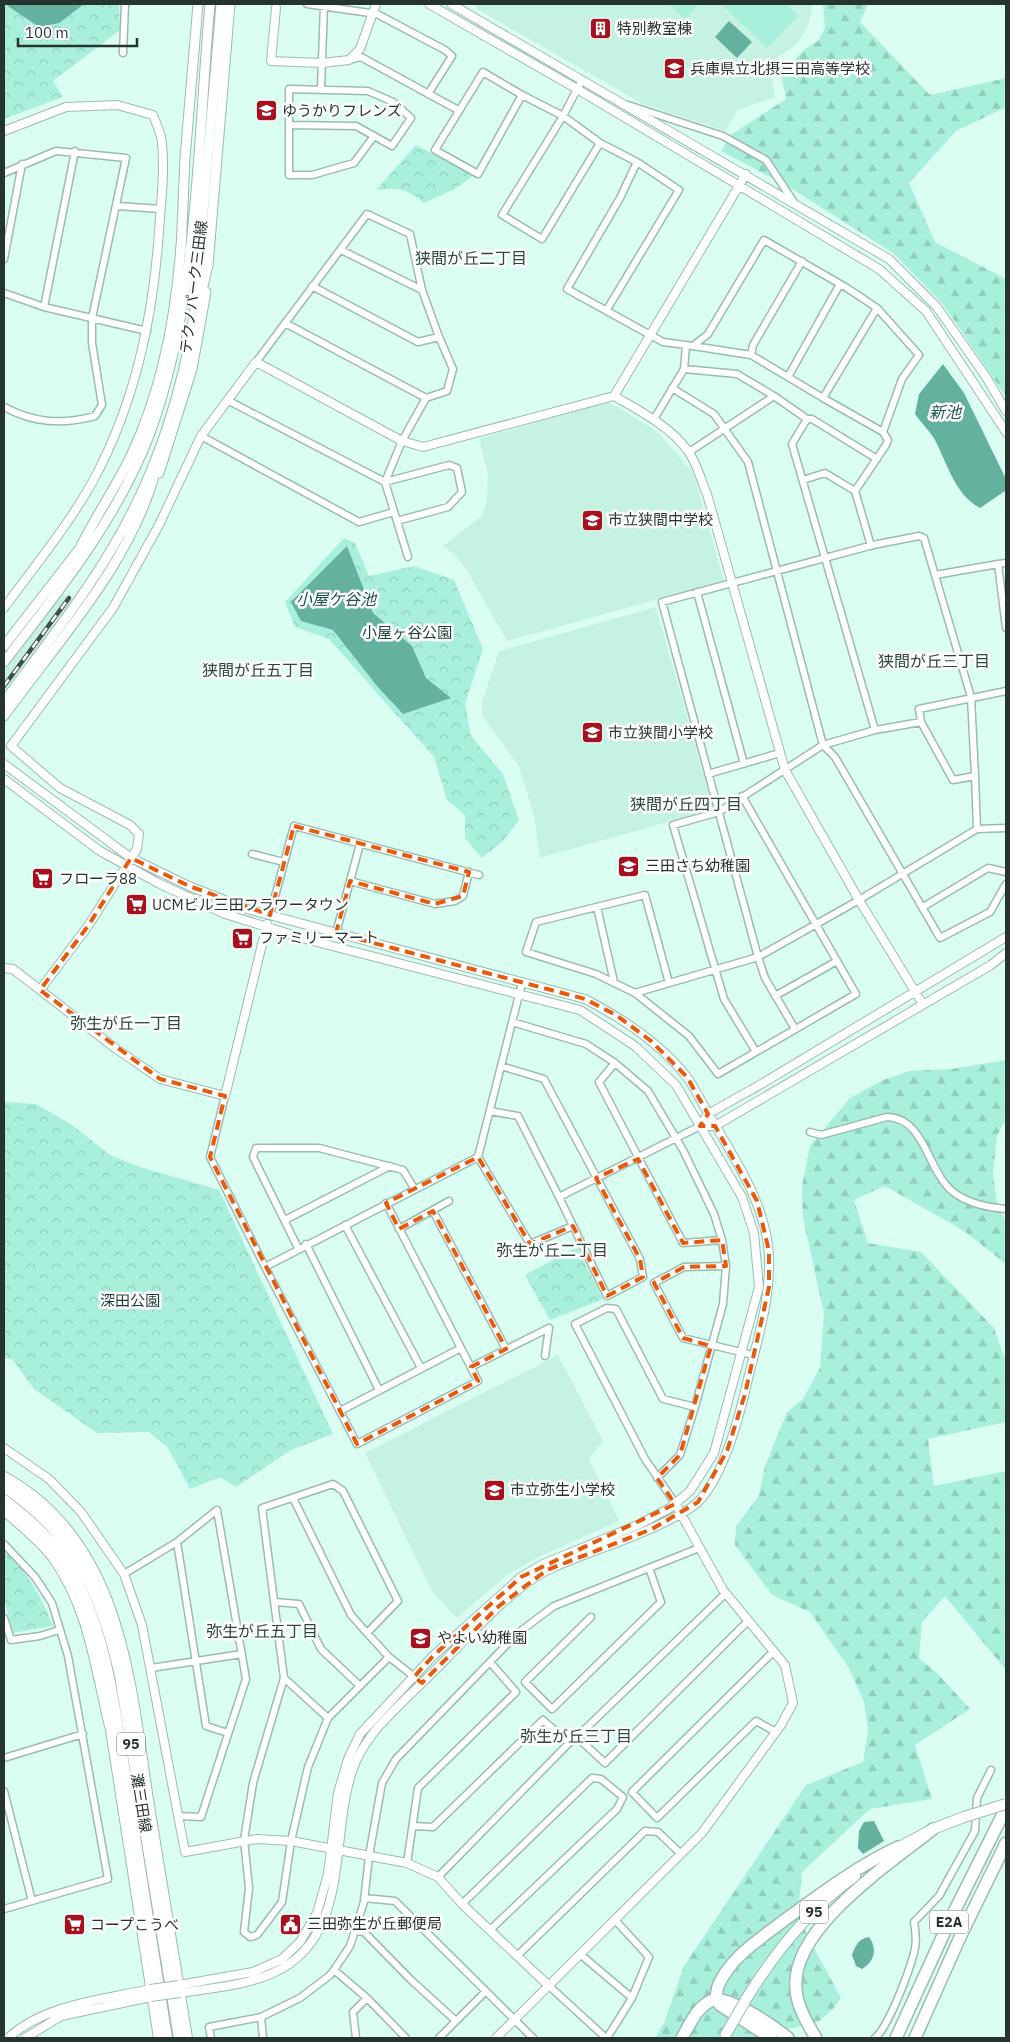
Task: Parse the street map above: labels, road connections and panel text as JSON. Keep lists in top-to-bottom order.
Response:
{
  "streets": {
    "highway": ["E2A"],
    "main road": ["テクノパーク三田線", "95", "灘三田線"]
  },
  "crossings": [
    ["95", "灘三田線"],
    ["95", "E2A"]
  ],
  "districts": [
    "狭間が丘二丁目",
    "狭間が丘三丁目",
    "狭間が丘五丁目",
    "狭間が丘四丁目",
    "弥生が丘一丁目",
    "弥生が丘二丁目",
    "弥生が丘五丁目",
    "弥生が丘三丁目"
  ],
  "water": ["新池", "小屋ケ谷池"],
  "parks": ["小屋ヶ谷公園", "深田公園"],
  "places": {
    "building": ["特別教室棟"],
    "school or university": [
      "兵庫県立北摂三田高等学校",
      "ゆうかりフレンズ",
      "市立狭間中学校",
      "市立狭間小学校",
      "三田さち幼稚園",
      "市立弥生小学校",
      "やよい幼稚園"
    ],
    "supermarket": [
      "フローラ88",
      "UCMビル三田フラワータウン",
      "ファミリーマート",
      "コープこうべ"
    ],
    "public building": ["三田弥生が丘郵便局"]
  },
  "scale_bar": "100 m"
}
